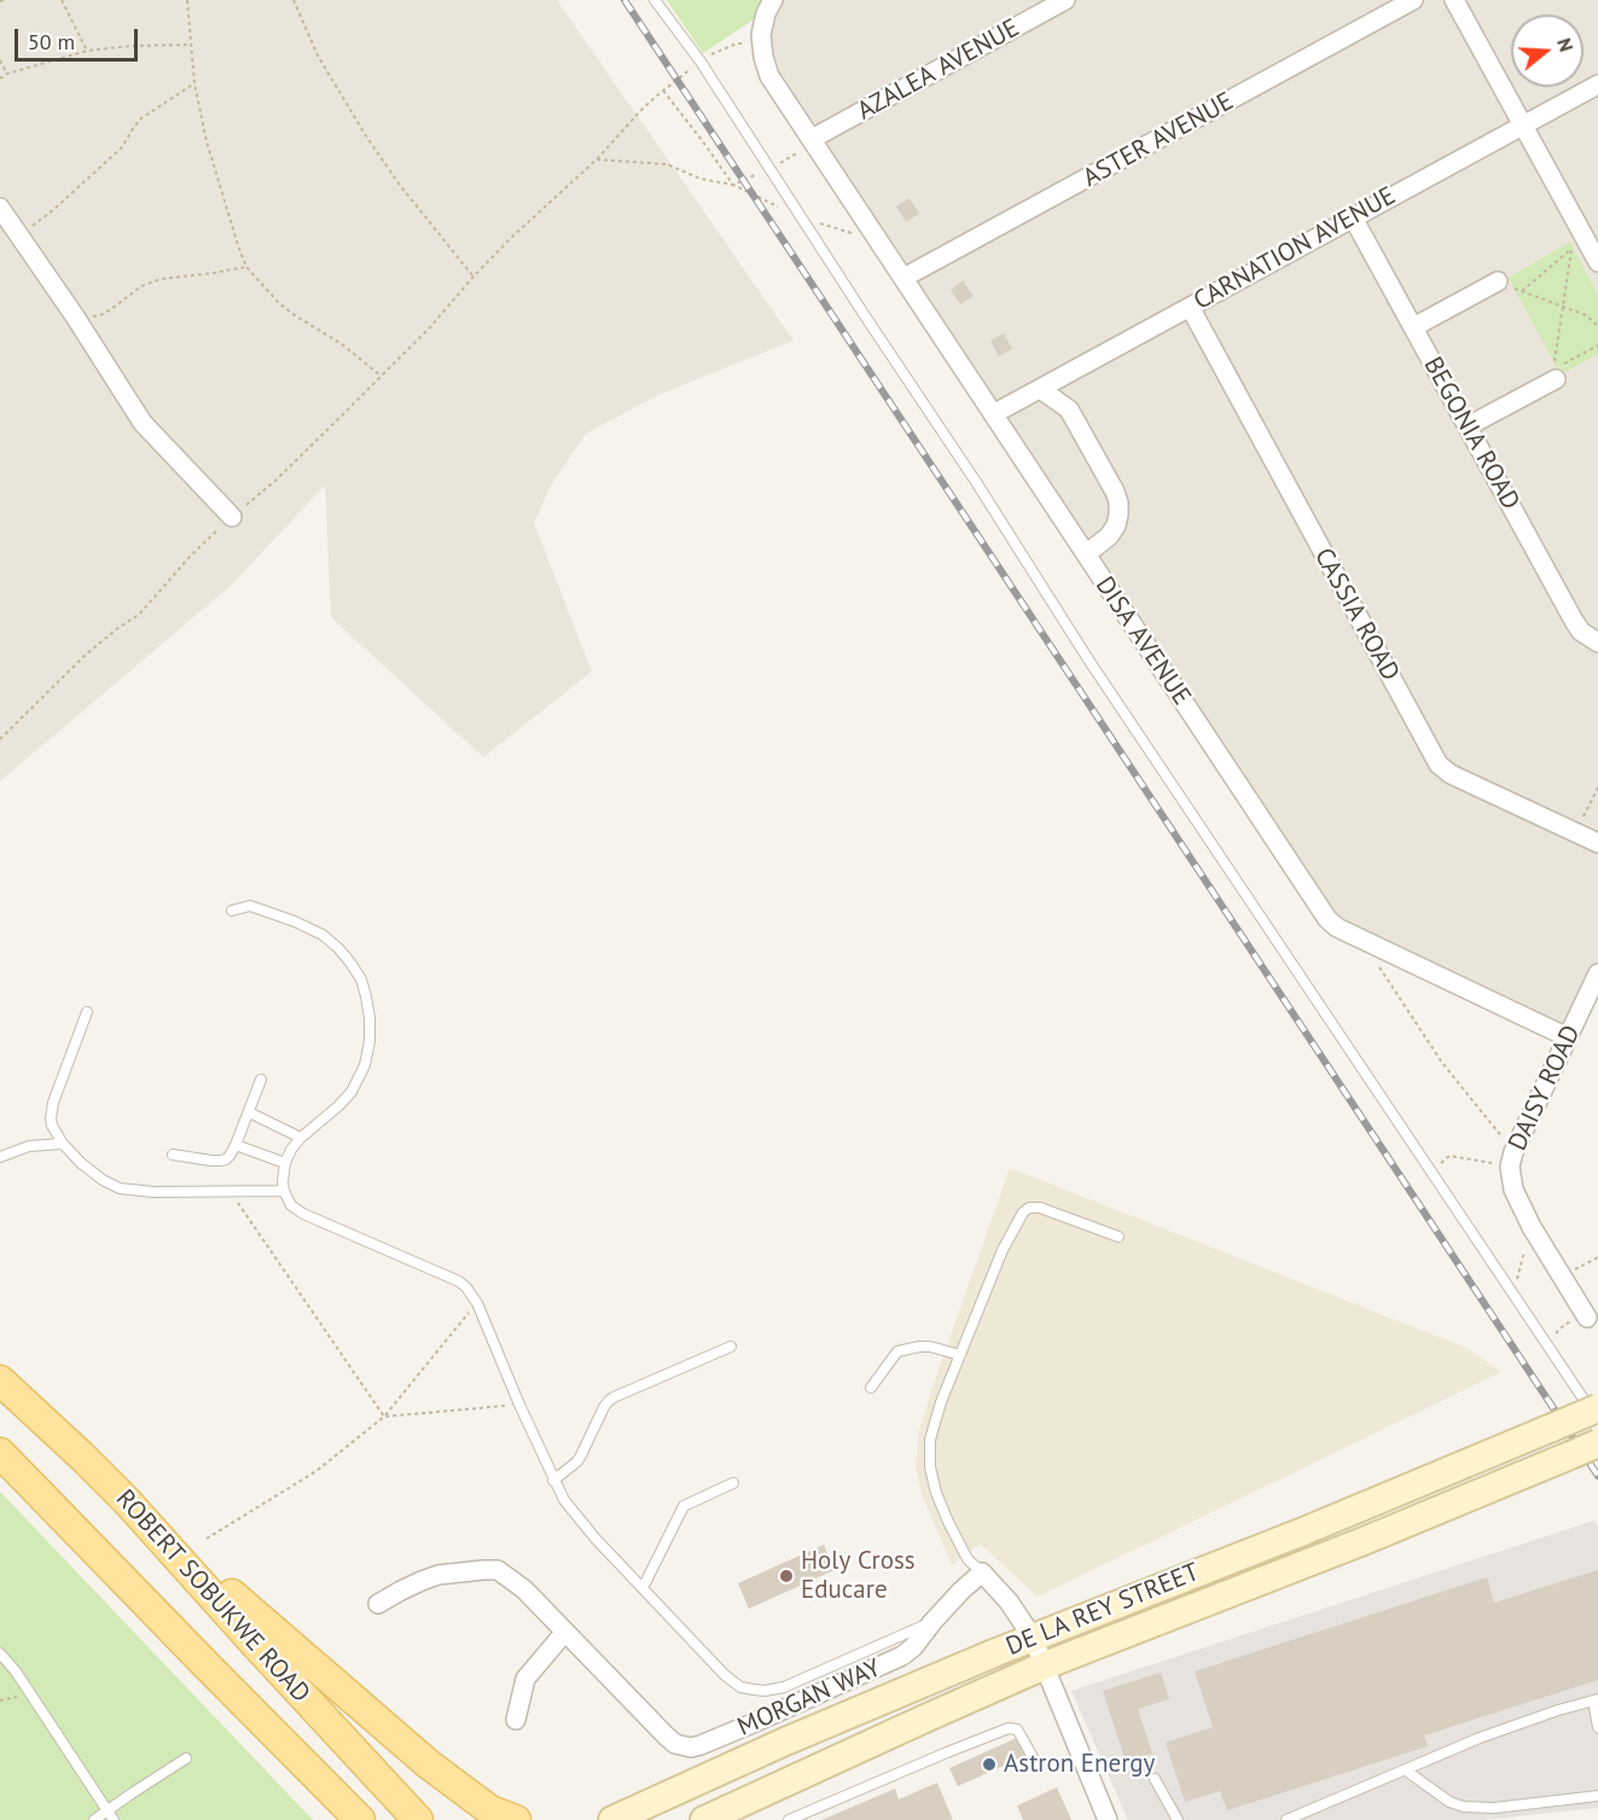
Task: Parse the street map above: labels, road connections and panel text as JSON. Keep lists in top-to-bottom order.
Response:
{
  "streets": {
    "main road": ["ROBERT SOBUKWE ROAD", "DE LA REY STREET"],
    "street": [
      "AZALEA AVENUE",
      "ASTER AVENUE",
      "CARNATION AVENUE",
      "BEGONIA ROAD",
      "CASSIA ROAD",
      "DISA AVENUE",
      "DAISY ROAD",
      "MORGAN WAY"
    ]
  },
  "crossings": [
    ["AZALEA AVENUE", "DISA AVENUE"],
    ["ASTER AVENUE", "DISA AVENUE"],
    ["CARNATION AVENUE", "BEGONIA ROAD"],
    ["CARNATION AVENUE", "CASSIA ROAD"],
    ["CARNATION AVENUE", "DISA AVENUE"],
    ["DISA AVENUE", "DAISY ROAD"]
  ],
  "places": ["Holy Cross Educare", "Astron Energy"],
  "scale_bar": "50 m",
  "north": "right"
}
